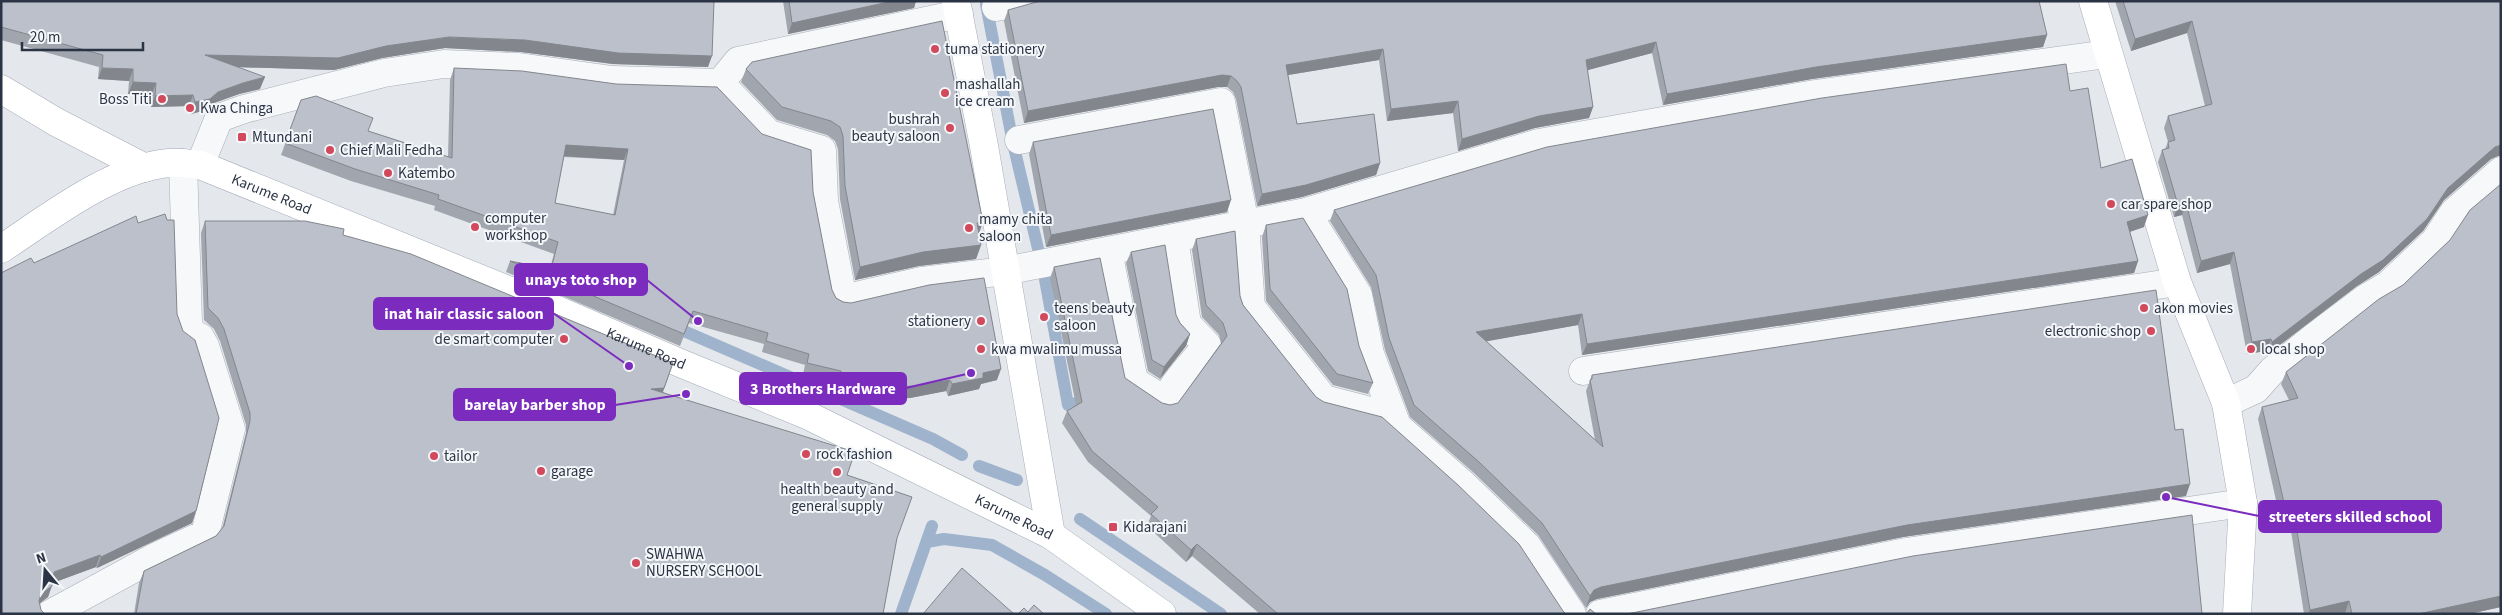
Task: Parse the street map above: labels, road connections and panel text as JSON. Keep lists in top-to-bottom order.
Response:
{
  "streets": {
    "street": ["Karume Road"]
  },
  "places": {
    "other": [
      "tuma stationery",
      "mashallah ice cream",
      "Boss Titi",
      "Kwa Chinga",
      "bushrah beauty saloon",
      "Chief Mali Fedha",
      "Katembo",
      "car spare shop",
      "computer workshop",
      "mamy chita saloon",
      "akon movies",
      "teens beauty saloon",
      "unays toto shop",
      "stationery",
      "electronic shop",
      "de smart computer",
      "kwa mwalimu mussa",
      "local shop",
      "inat hair classic saloon",
      "3 Brothers Hardware",
      "barelay barber shop",
      "rock fashion",
      "tailor",
      "garage",
      "health beauty and general supply",
      "streeters skilled school",
      "SWAHWA NURSERY SCHOOL"
    ],
    "transit": ["Mtundani", "Kidarajani"]
  },
  "scale_bar": "20 m",
  "north": "top"
}
